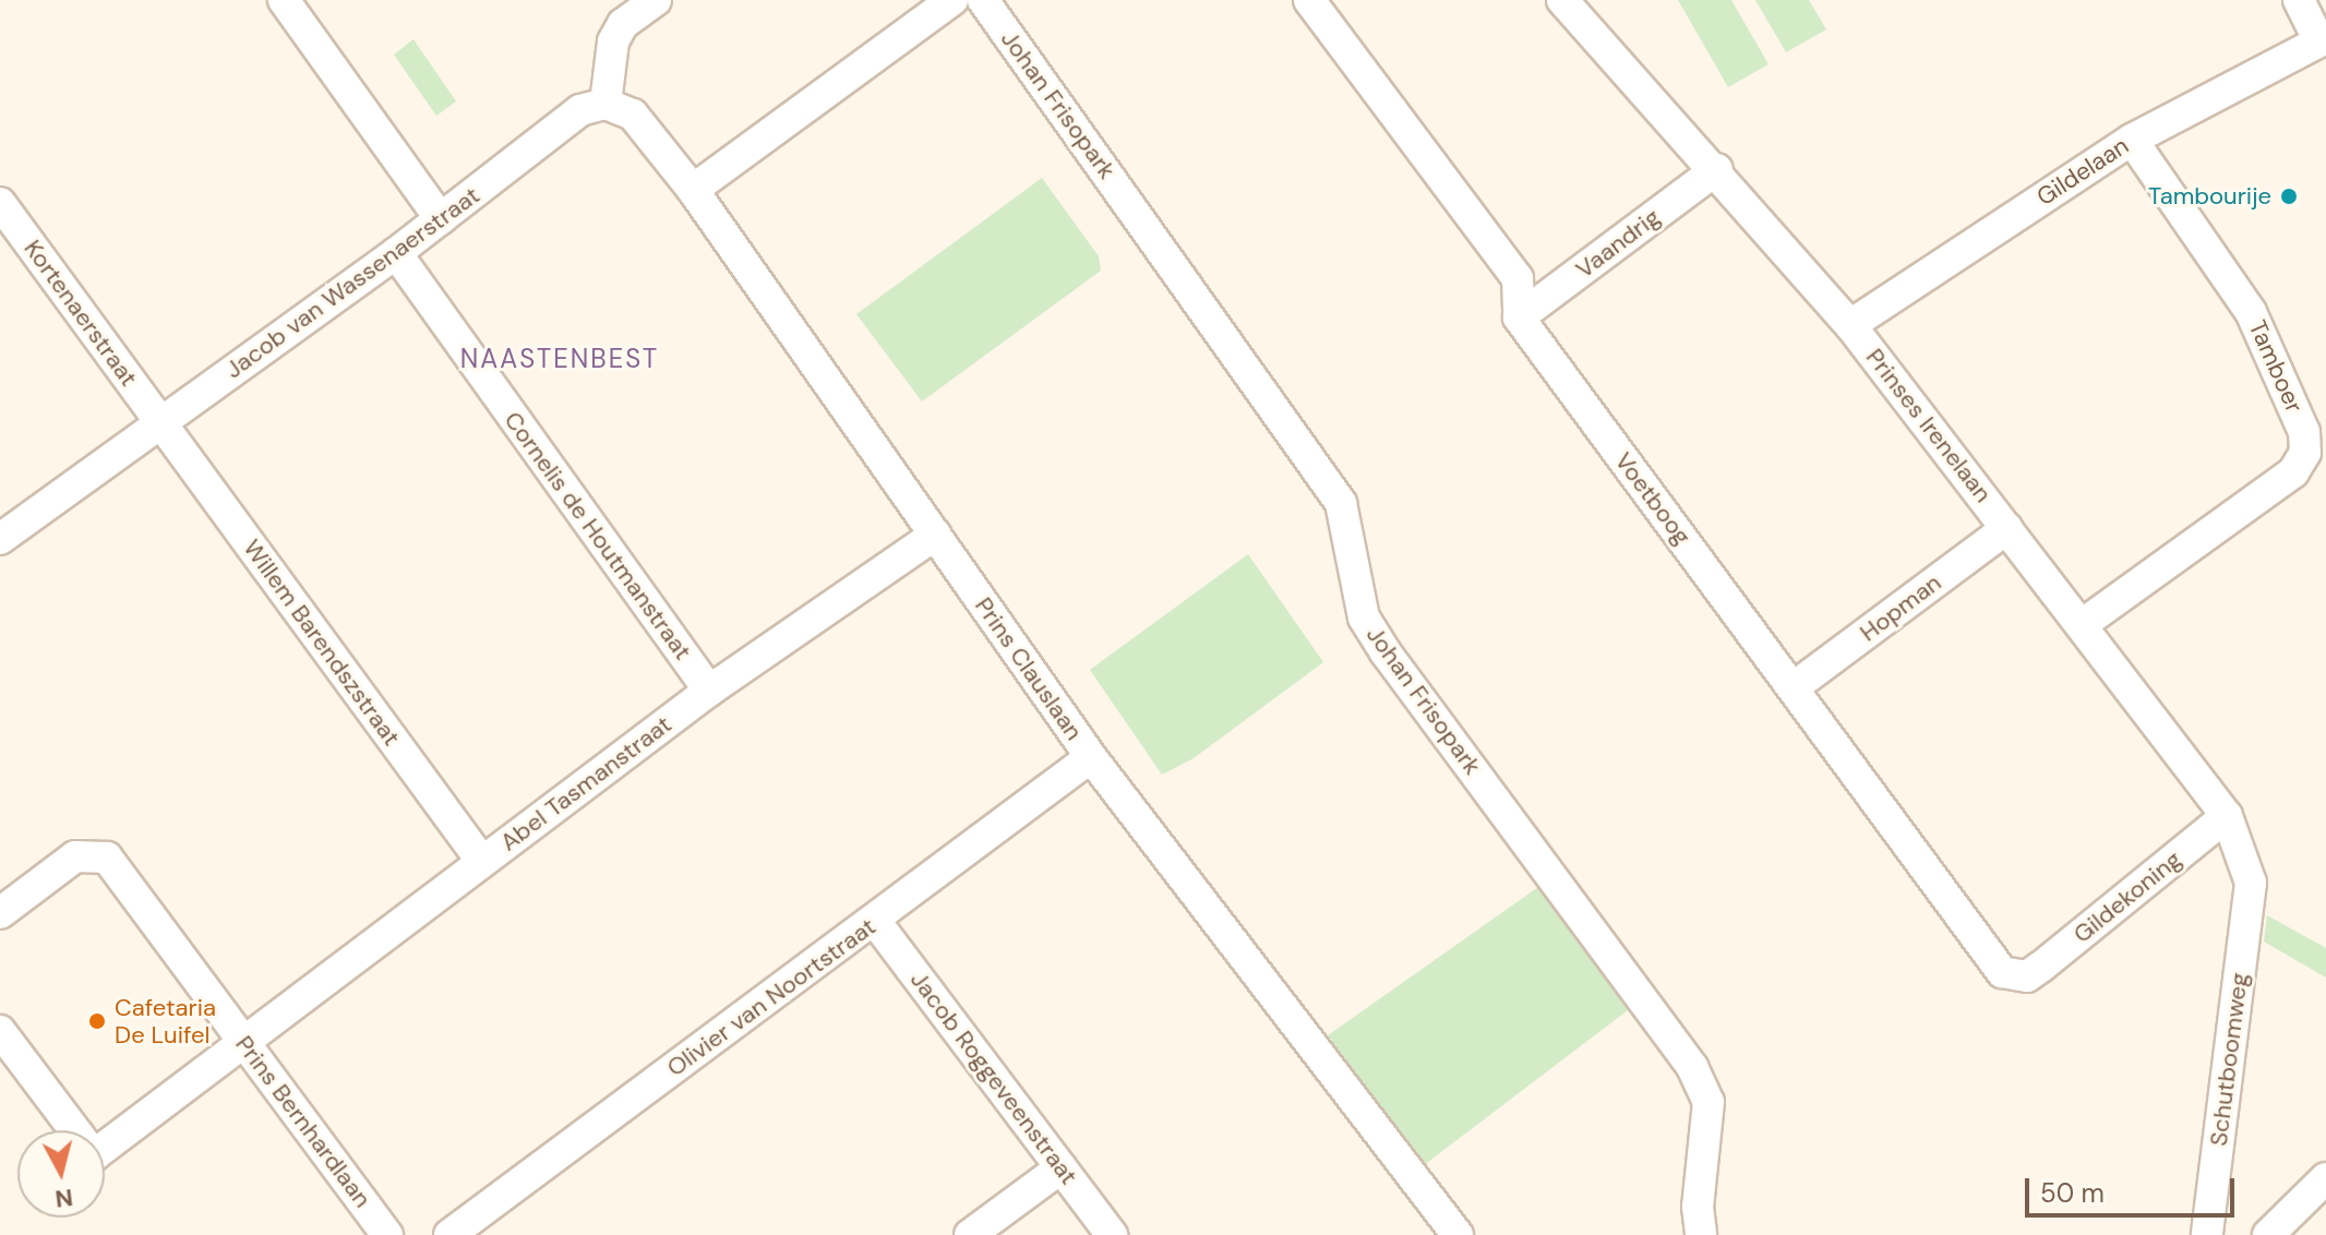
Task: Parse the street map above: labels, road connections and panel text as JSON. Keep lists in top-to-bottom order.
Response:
{
  "streets": {
    "street": [
      "Johan Frisopark",
      "Gildelaan",
      "Vaandrig",
      "Jacob van Wassenaerstraat",
      "Kortenaerstraat",
      "Tamboer",
      "Prinses Irenelaan",
      "Voetboog",
      "Cornelis de Houtmanstraat",
      "Hopman",
      "Willem Barendszstraat",
      "Prins Clauslaan",
      "Abel Tasmanstraat",
      "Gildekoning",
      "Olivier van Noortstraat",
      "Schutboomweg",
      "Jacob Roggeveenstraat",
      "Prins Bernhardlaan"
    ]
  },
  "crossings": [
    ["Gildelaan", "Tamboer"],
    ["Gildelaan", "Prinses Irenelaan"],
    ["Vaandrig", "Prinses Irenelaan"],
    ["Vaandrig", "Voetboog"],
    ["Jacob van Wassenaerstraat", "Kortenaerstraat"],
    ["Jacob van Wassenaerstraat", "Cornelis de Houtmanstraat"],
    ["Jacob van Wassenaerstraat", "Willem Barendszstraat"],
    ["Jacob van Wassenaerstraat", "Prins Clauslaan"],
    ["Kortenaerstraat", "Willem Barendszstraat"],
    ["Tamboer", "Prinses Irenelaan"],
    ["Prinses Irenelaan", "Hopman"],
    ["Prinses Irenelaan", "Gildekoning"],
    ["Prinses Irenelaan", "Schutboomweg"],
    ["Voetboog", "Hopman"],
    ["Voetboog", "Gildekoning"],
    ["Cornelis de Houtmanstraat", "Abel Tasmanstraat"],
    ["Willem Barendszstraat", "Abel Tasmanstraat"],
    ["Prins Clauslaan", "Abel Tasmanstraat"],
    ["Prins Clauslaan", "Olivier van Noortstraat"],
    ["Abel Tasmanstraat", "Prins Bernhardlaan"],
    ["Olivier van Noortstraat", "Jacob Roggeveenstraat"]
  ],
  "districts": ["NAASTENBEST"],
  "places": ["Tambourije", "Cafetaria De Luifel"],
  "scale_bar": "50 m",
  "north": "bottom"
}
